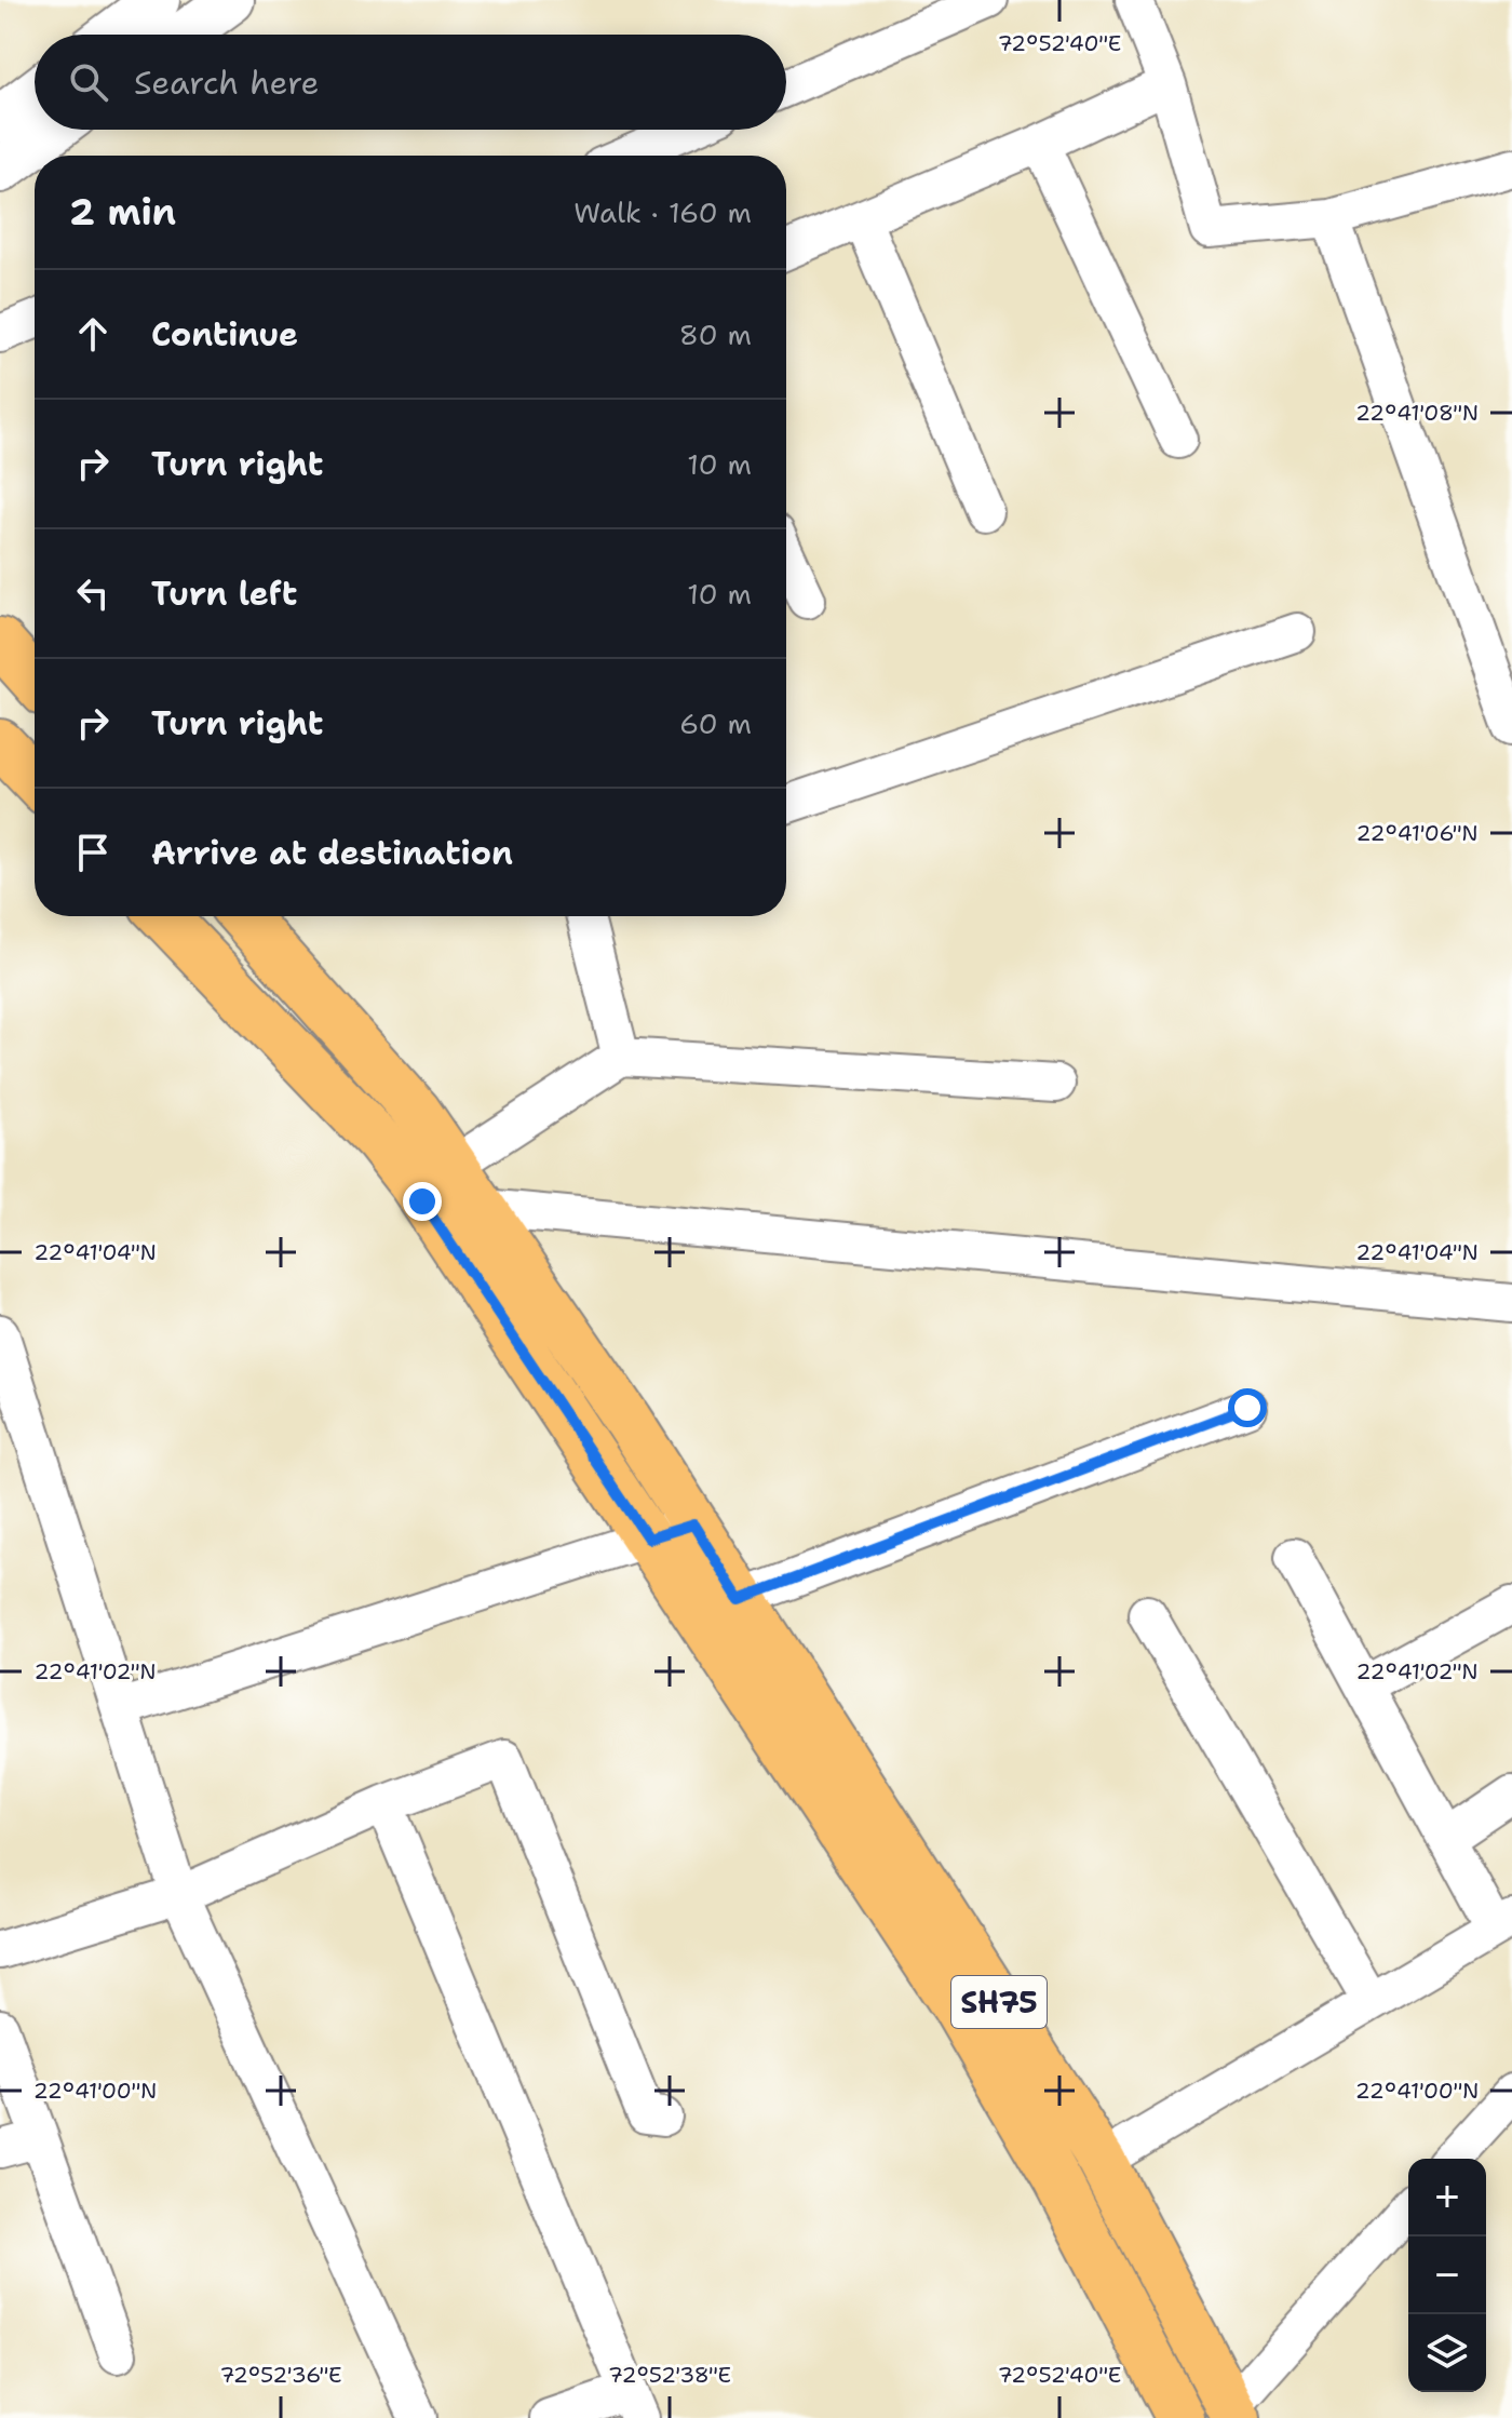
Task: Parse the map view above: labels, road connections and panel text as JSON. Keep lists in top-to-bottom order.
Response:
{
  "streets": {
    "main road": ["SH75"]
  },
  "page": {
    "search": "Search here",
    "heading": ["2 min", "Walk · 160 m"],
    "list": [
      ["Continue", "80 m"],
      ["Turn right", "10 m"],
      ["Turn left", "10 m"],
      ["Turn right", "60 m"],
      "Arrive at destination"
    ],
    "map_buttons": ["+", "−"]
  },
  "coordinates": [
    "72°52'40\"E",
    "22°41'08\"N",
    "22°41'06\"N",
    "22°41'04\"N",
    "22°41'02\"N",
    "22°41'00\"N",
    "72°52'36\"E",
    "72°52'38\"E"
  ]
}
